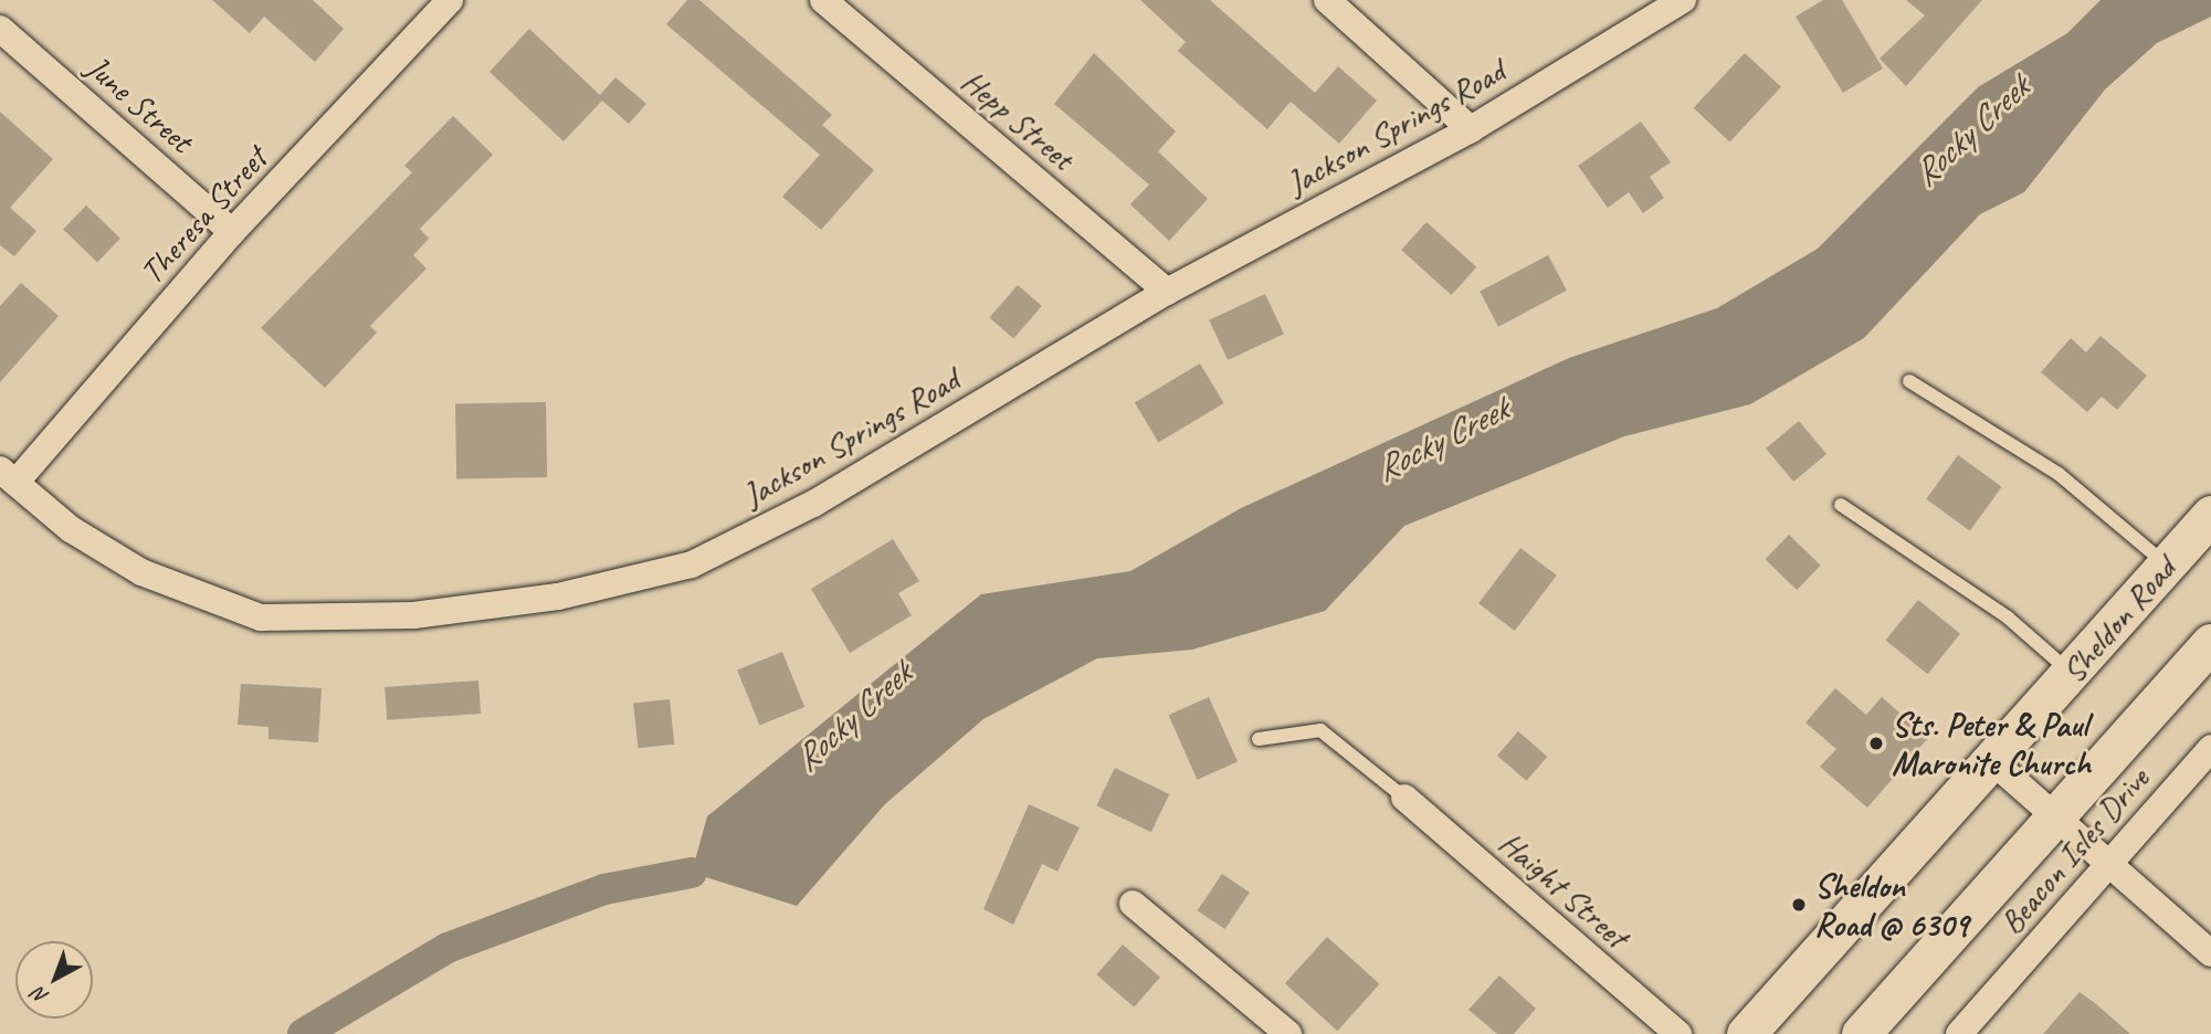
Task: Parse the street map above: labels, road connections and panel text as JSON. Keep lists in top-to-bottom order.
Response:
{
  "streets": {
    "main road": ["Sheldon Road"],
    "street": [
      "June Street",
      "Hepp Street",
      "Jackson Springs Road",
      "Theresa Street",
      "Beacon Isles Drive",
      "Haight Street"
    ]
  },
  "crossings": [
    ["June Street", "Theresa Street"],
    ["Hepp Street", "Jackson Springs Road"],
    ["Jackson Springs Road", "Theresa Street"]
  ],
  "water": ["Rocky Creek"],
  "places": ["Sts. Peter & Paul Maronite Church", "Sheldon Road @ 6309"],
  "north": "bottom left"
}
